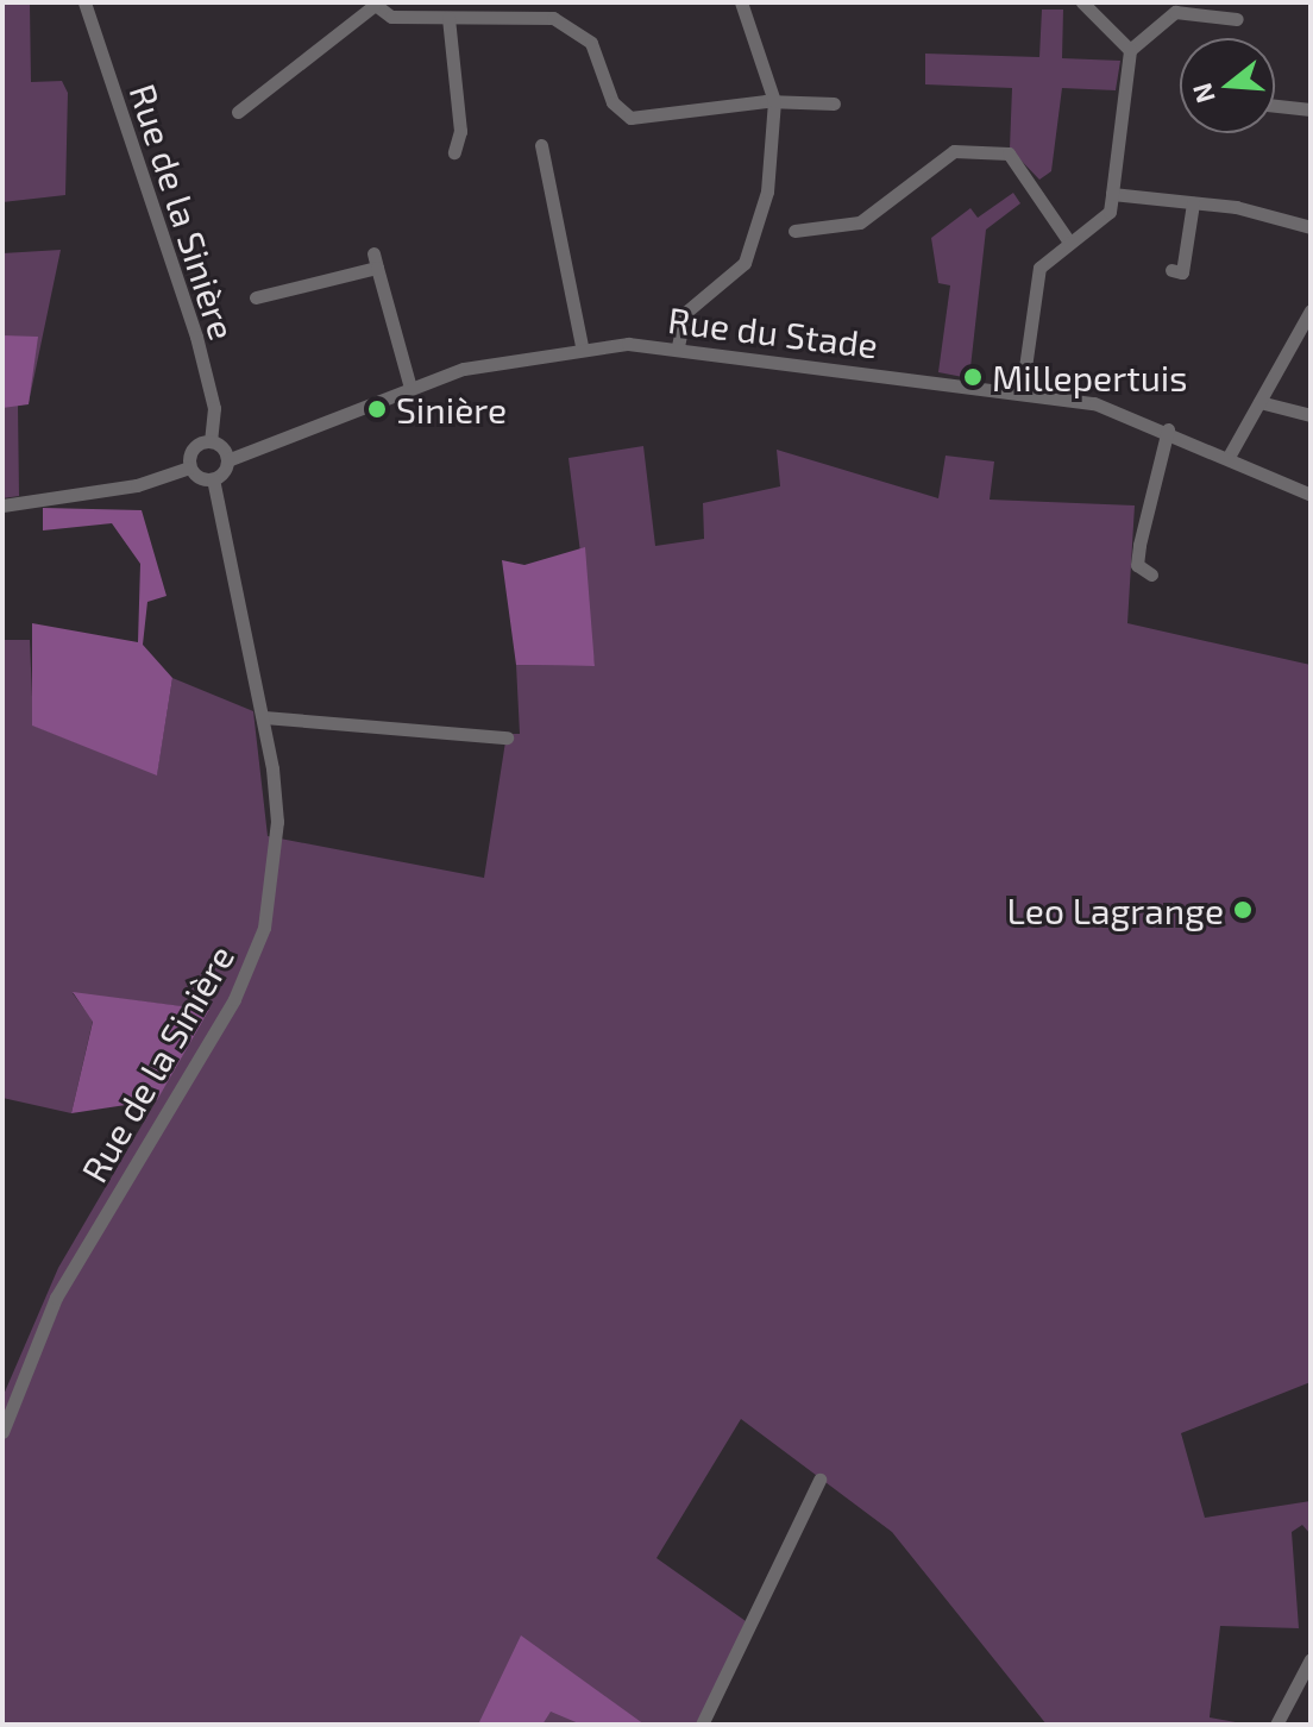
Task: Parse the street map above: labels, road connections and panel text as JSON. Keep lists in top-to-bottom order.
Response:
{
  "streets": {
    "street": ["Rue de la Sinière", "Rue du Stade"]
  },
  "places": ["Millepertuis", "Sinière", "Leo Lagrange"],
  "north": "left"
}
